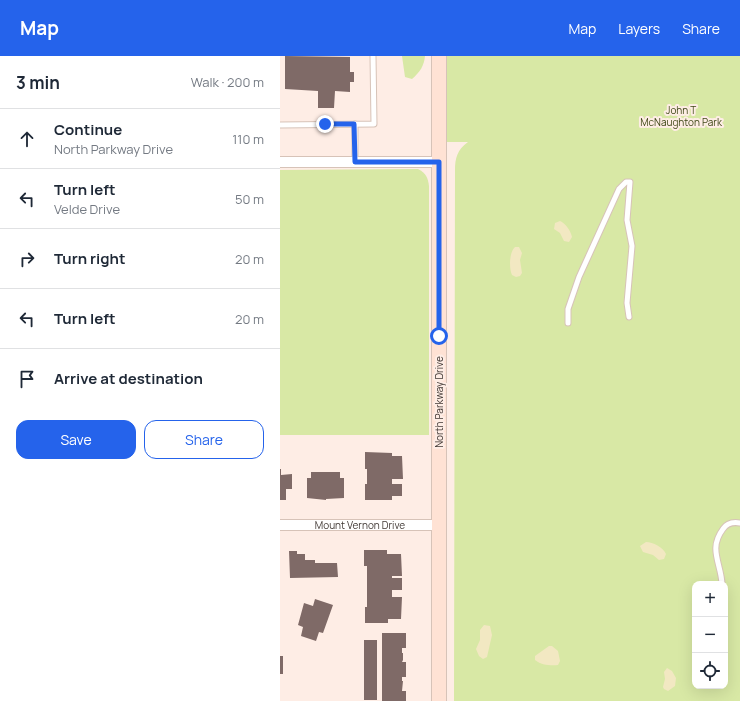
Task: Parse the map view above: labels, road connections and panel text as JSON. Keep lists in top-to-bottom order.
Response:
{
  "streets": {
    "main road": ["North Parkway Drive"],
    "street": ["Mount Vernon Drive"]
  },
  "crossings": [
    ["North Parkway Drive", "Mount Vernon Drive"]
  ],
  "parks": ["John T McNaughton Park"],
  "page": {
    "header": "Map",
    "nav": ["Map", "Layers", "Share"],
    "heading": ["3 min", "Walk · 200 m"],
    "list": [
      ["Continue", "North Parkway Drive", "110 m"],
      ["Turn left", "Velde Drive", "50 m"],
      ["Turn right", "20 m"],
      ["Turn left", "20 m"],
      "Arrive at destination"
    ],
    "buttons": ["Save", "Share"],
    "map_buttons": ["+", "−"]
  }
}
